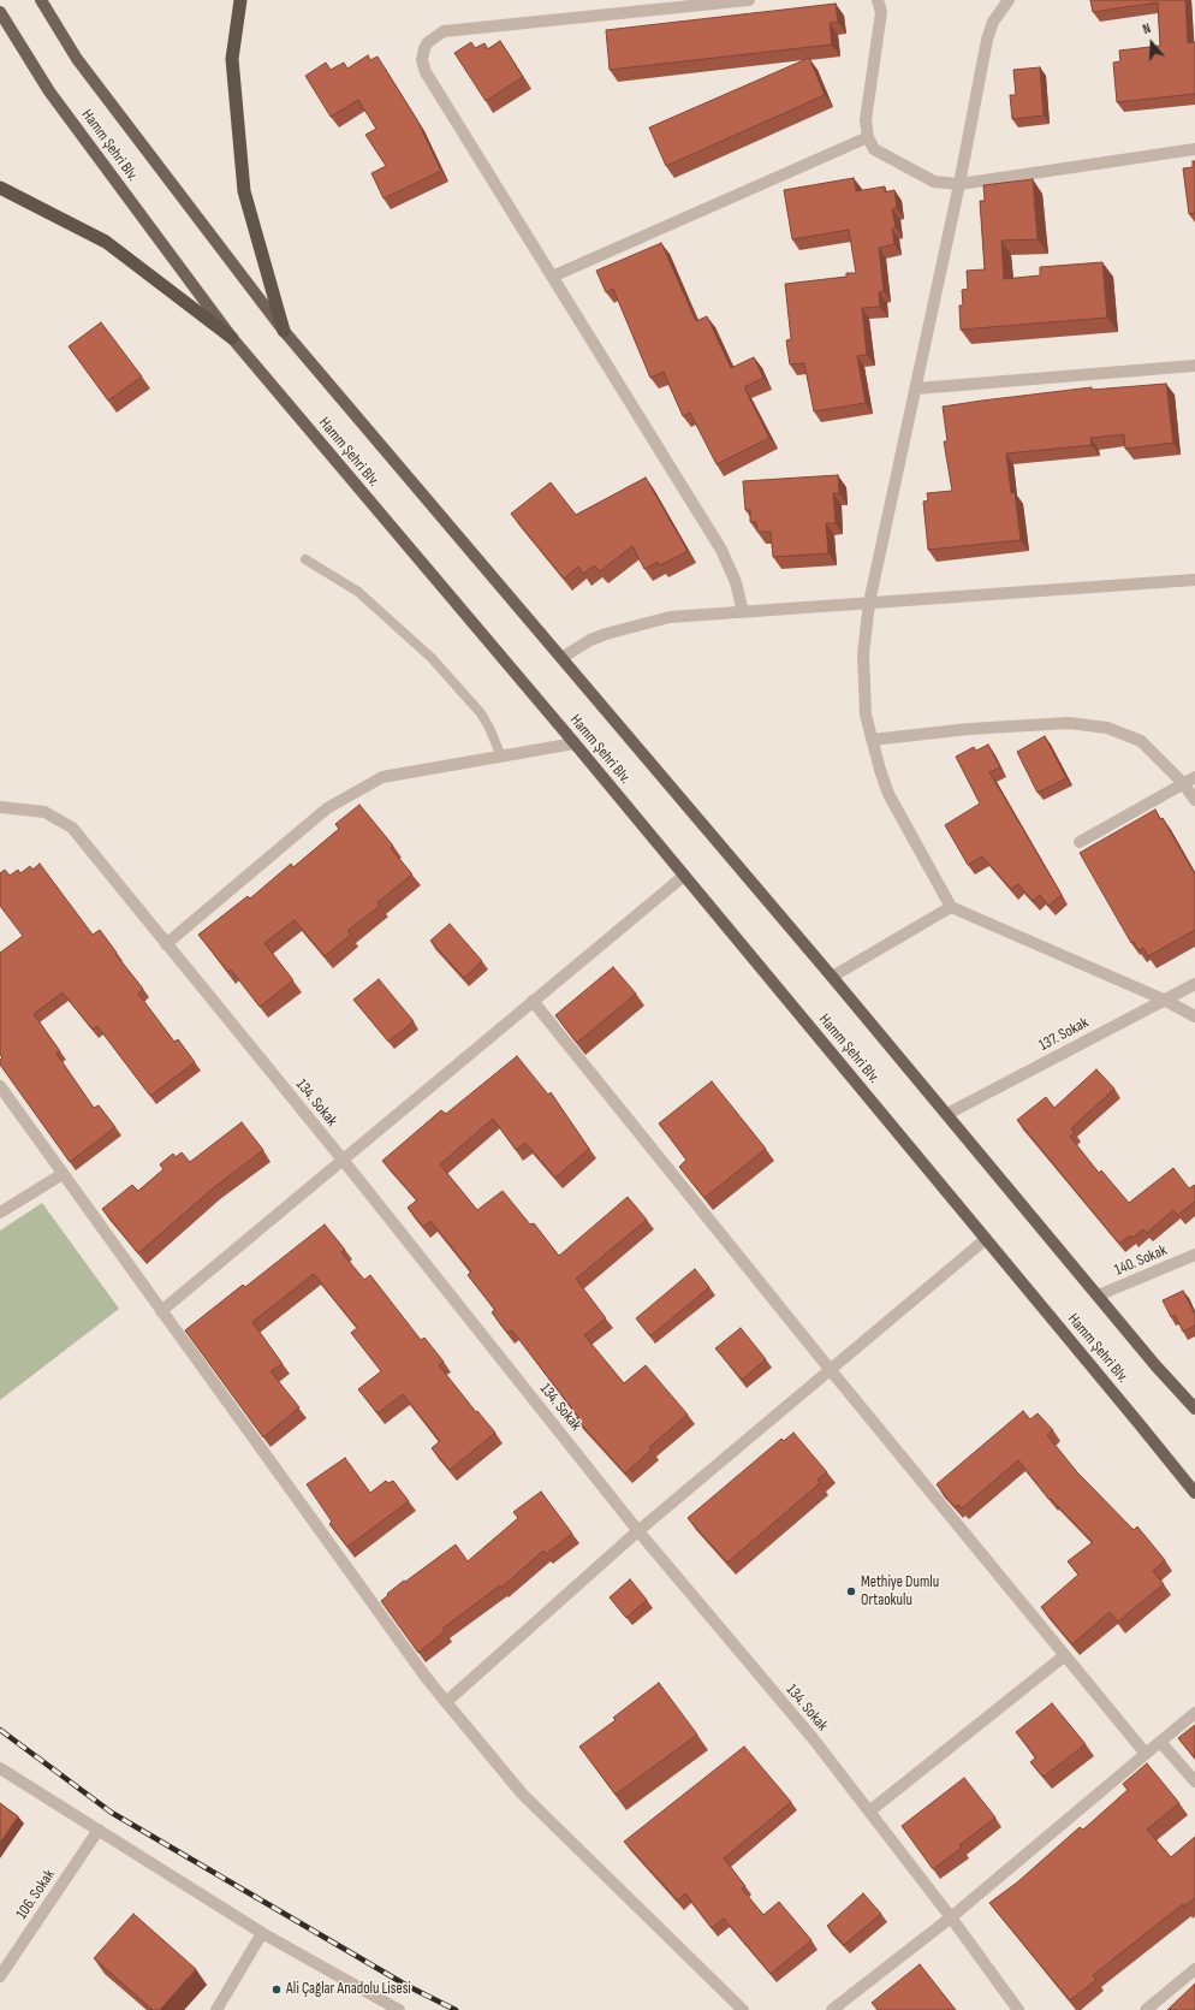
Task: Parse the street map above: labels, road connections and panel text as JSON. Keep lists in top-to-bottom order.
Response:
{
  "streets": {
    "main road": ["Hamm Şehri Blv."],
    "street": [
      "137. Sokak",
      "134. Sokak",
      "140. Sokak",
      "106. Sokak"
    ]
  },
  "crossings": [
    ["Hamm Şehri Blv.", "137. Sokak"],
    ["Hamm Şehri Blv.", "140. Sokak"]
  ],
  "places": ["Methiye Dumlu Ortaokulu", "Ali Çağlar Anadolu Lisesi"],
  "north": "top"
}
